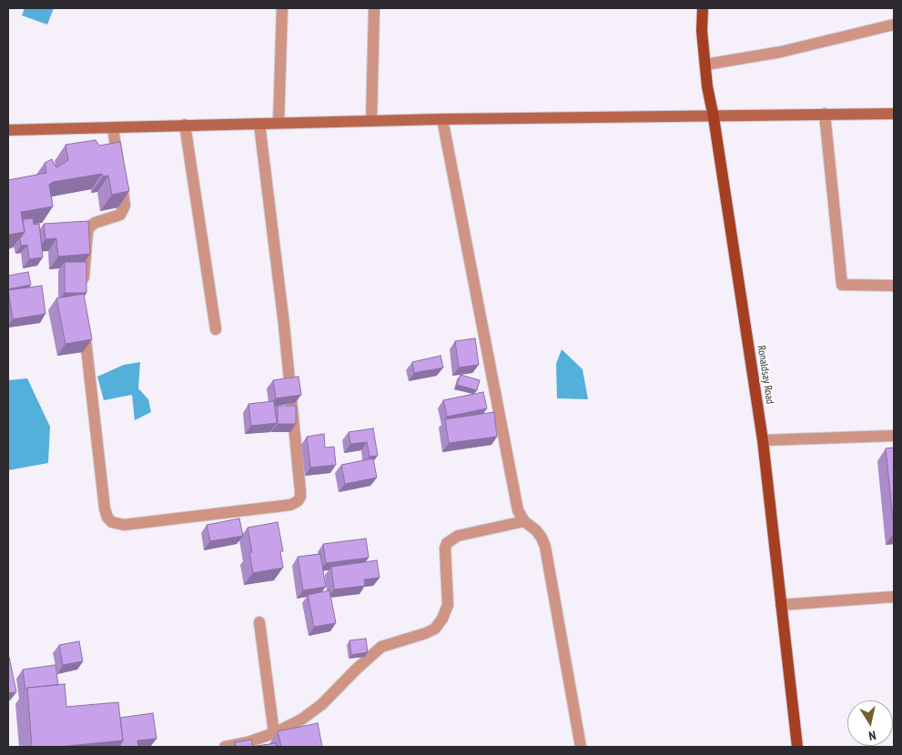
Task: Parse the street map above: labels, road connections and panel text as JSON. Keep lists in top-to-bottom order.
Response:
{
  "streets": {
    "main road": ["Ronaldsay Road"]
  },
  "north": "bottom"
}
